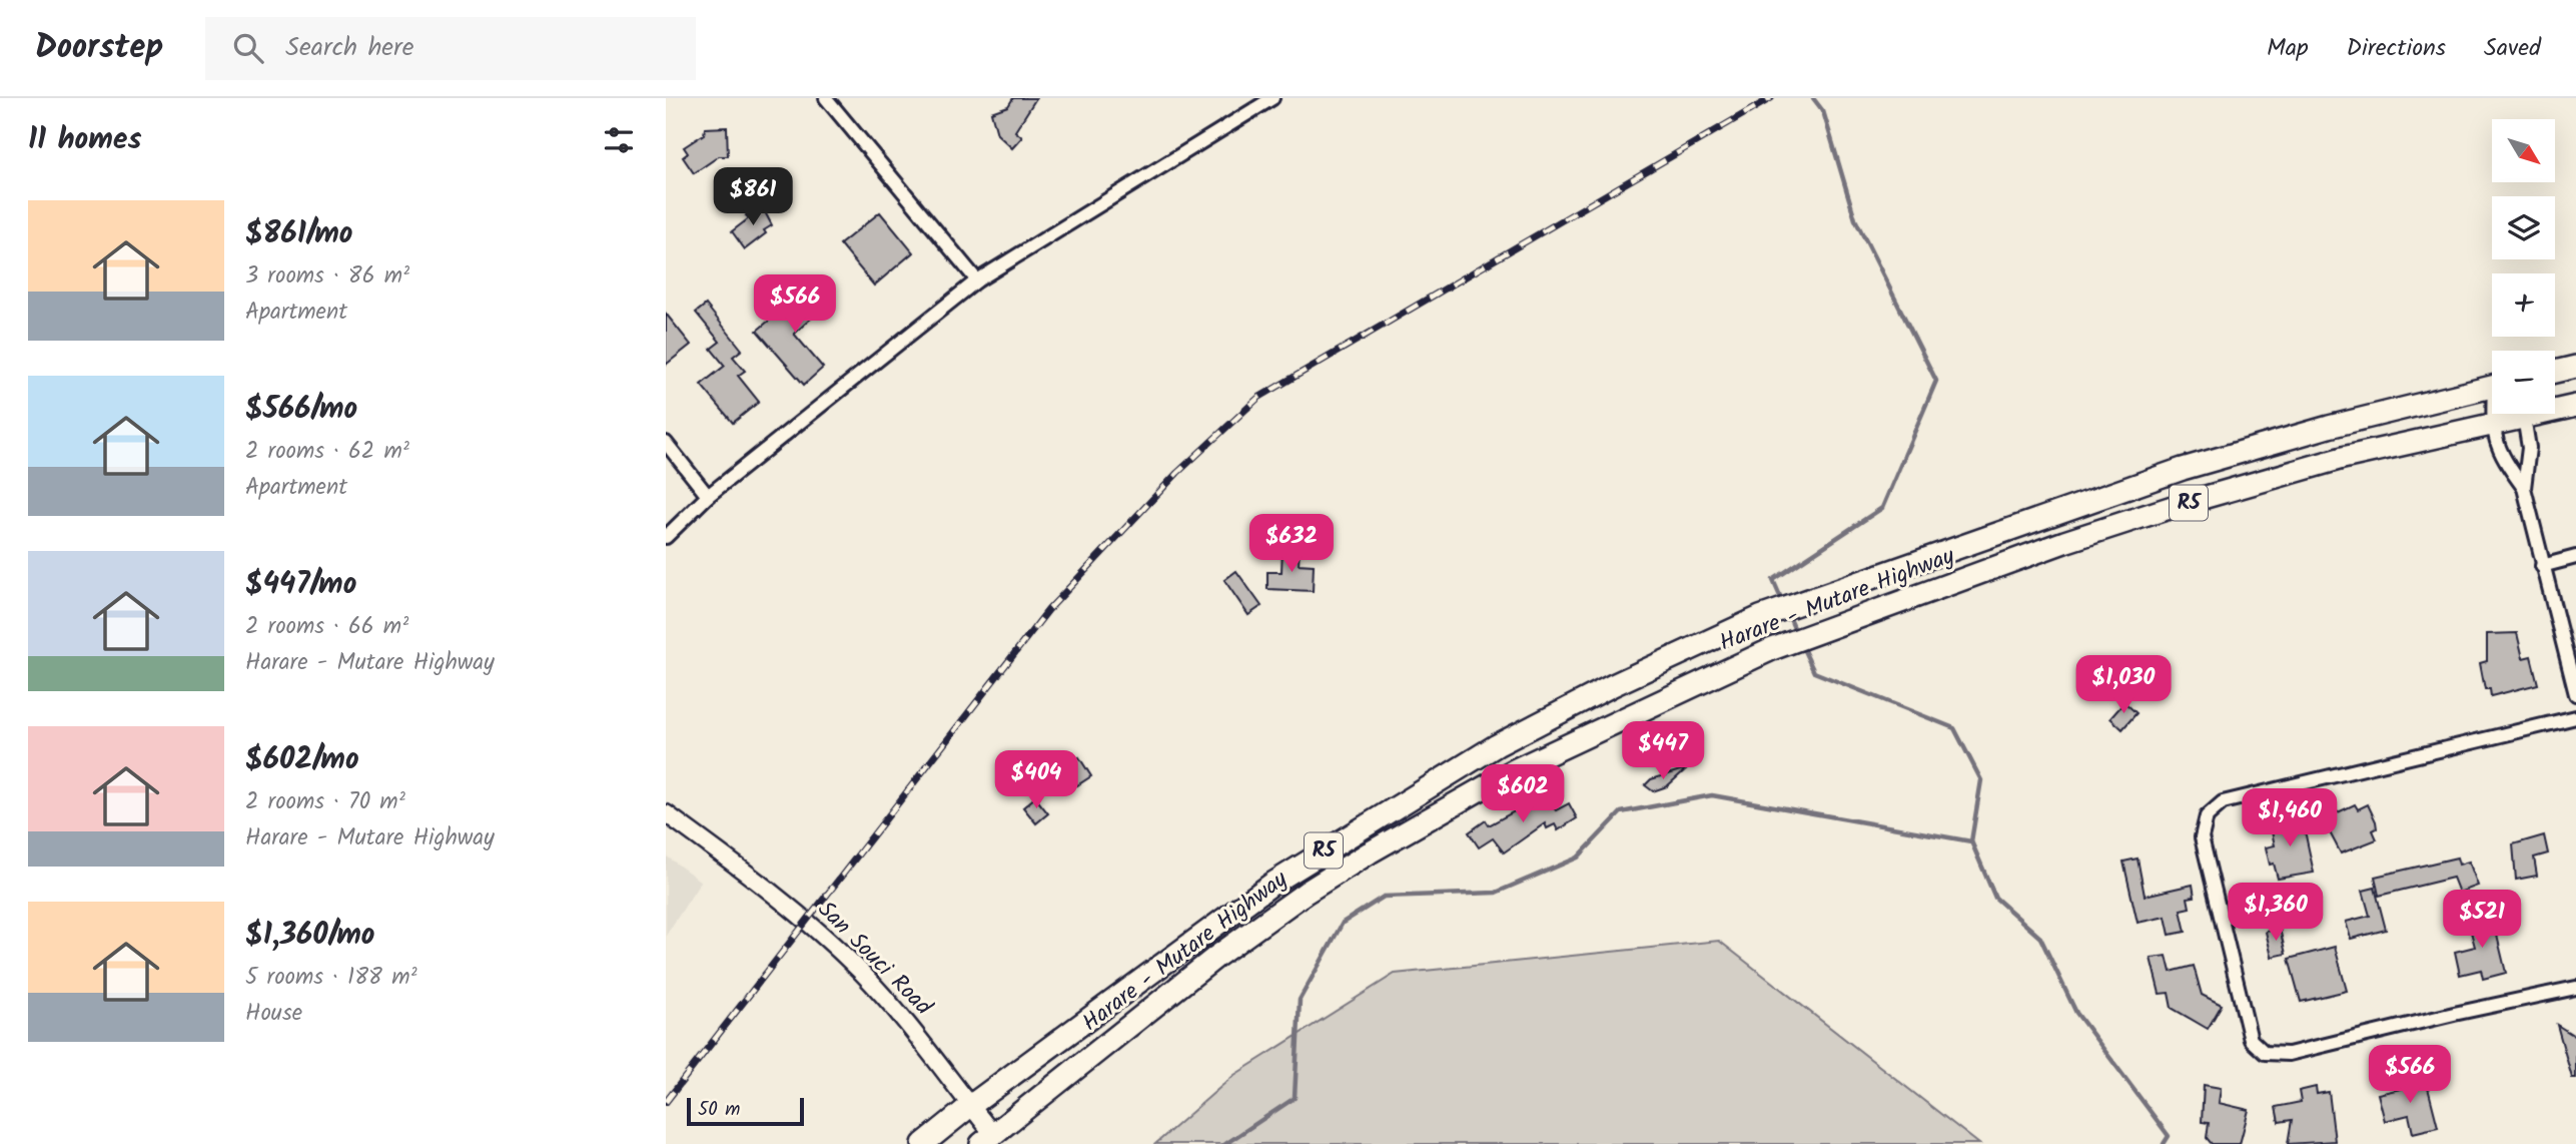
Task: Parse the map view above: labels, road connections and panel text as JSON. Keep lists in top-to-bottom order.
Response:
{
  "streets": {
    "highway": ["R5", "Harare - Mutare Highway"],
    "street": ["San Souci Road"]
  },
  "crossings": [
    ["Harare - Mutare Highway", "San Souci Road"]
  ],
  "scale_bar": "50 m",
  "north": "bottom right",
  "page": {
    "header": "Doorstep",
    "search": "Search here",
    "nav": ["Map", "Directions", "Saved"],
    "heading": "11 homes",
    "map_buttons": ["+", "−"],
    "price": [
      "$861",
      "$566",
      "$632",
      "$1,030",
      "$447",
      "$404",
      "$602",
      "$1,460",
      "$1,360",
      "$521",
      "$566"
    ],
    "list": [
      {
        "name": "$861/mo",
        "note": "3 rooms · 86 m² · Apartment"
      },
      {
        "name": "$566/mo",
        "note": "2 rooms · 62 m² · Apartment"
      },
      {
        "name": "$447/mo",
        "note": "2 rooms · 66 m² · Harare - Mutare Highway"
      },
      {
        "name": "$602/mo",
        "note": "2 rooms · 70 m² · Harare - Mutare Highway"
      },
      {
        "name": "$1,360/mo",
        "note": "5 rooms · 188 m² · House"
      }
    ],
    "scale": "50 m"
  }
}
